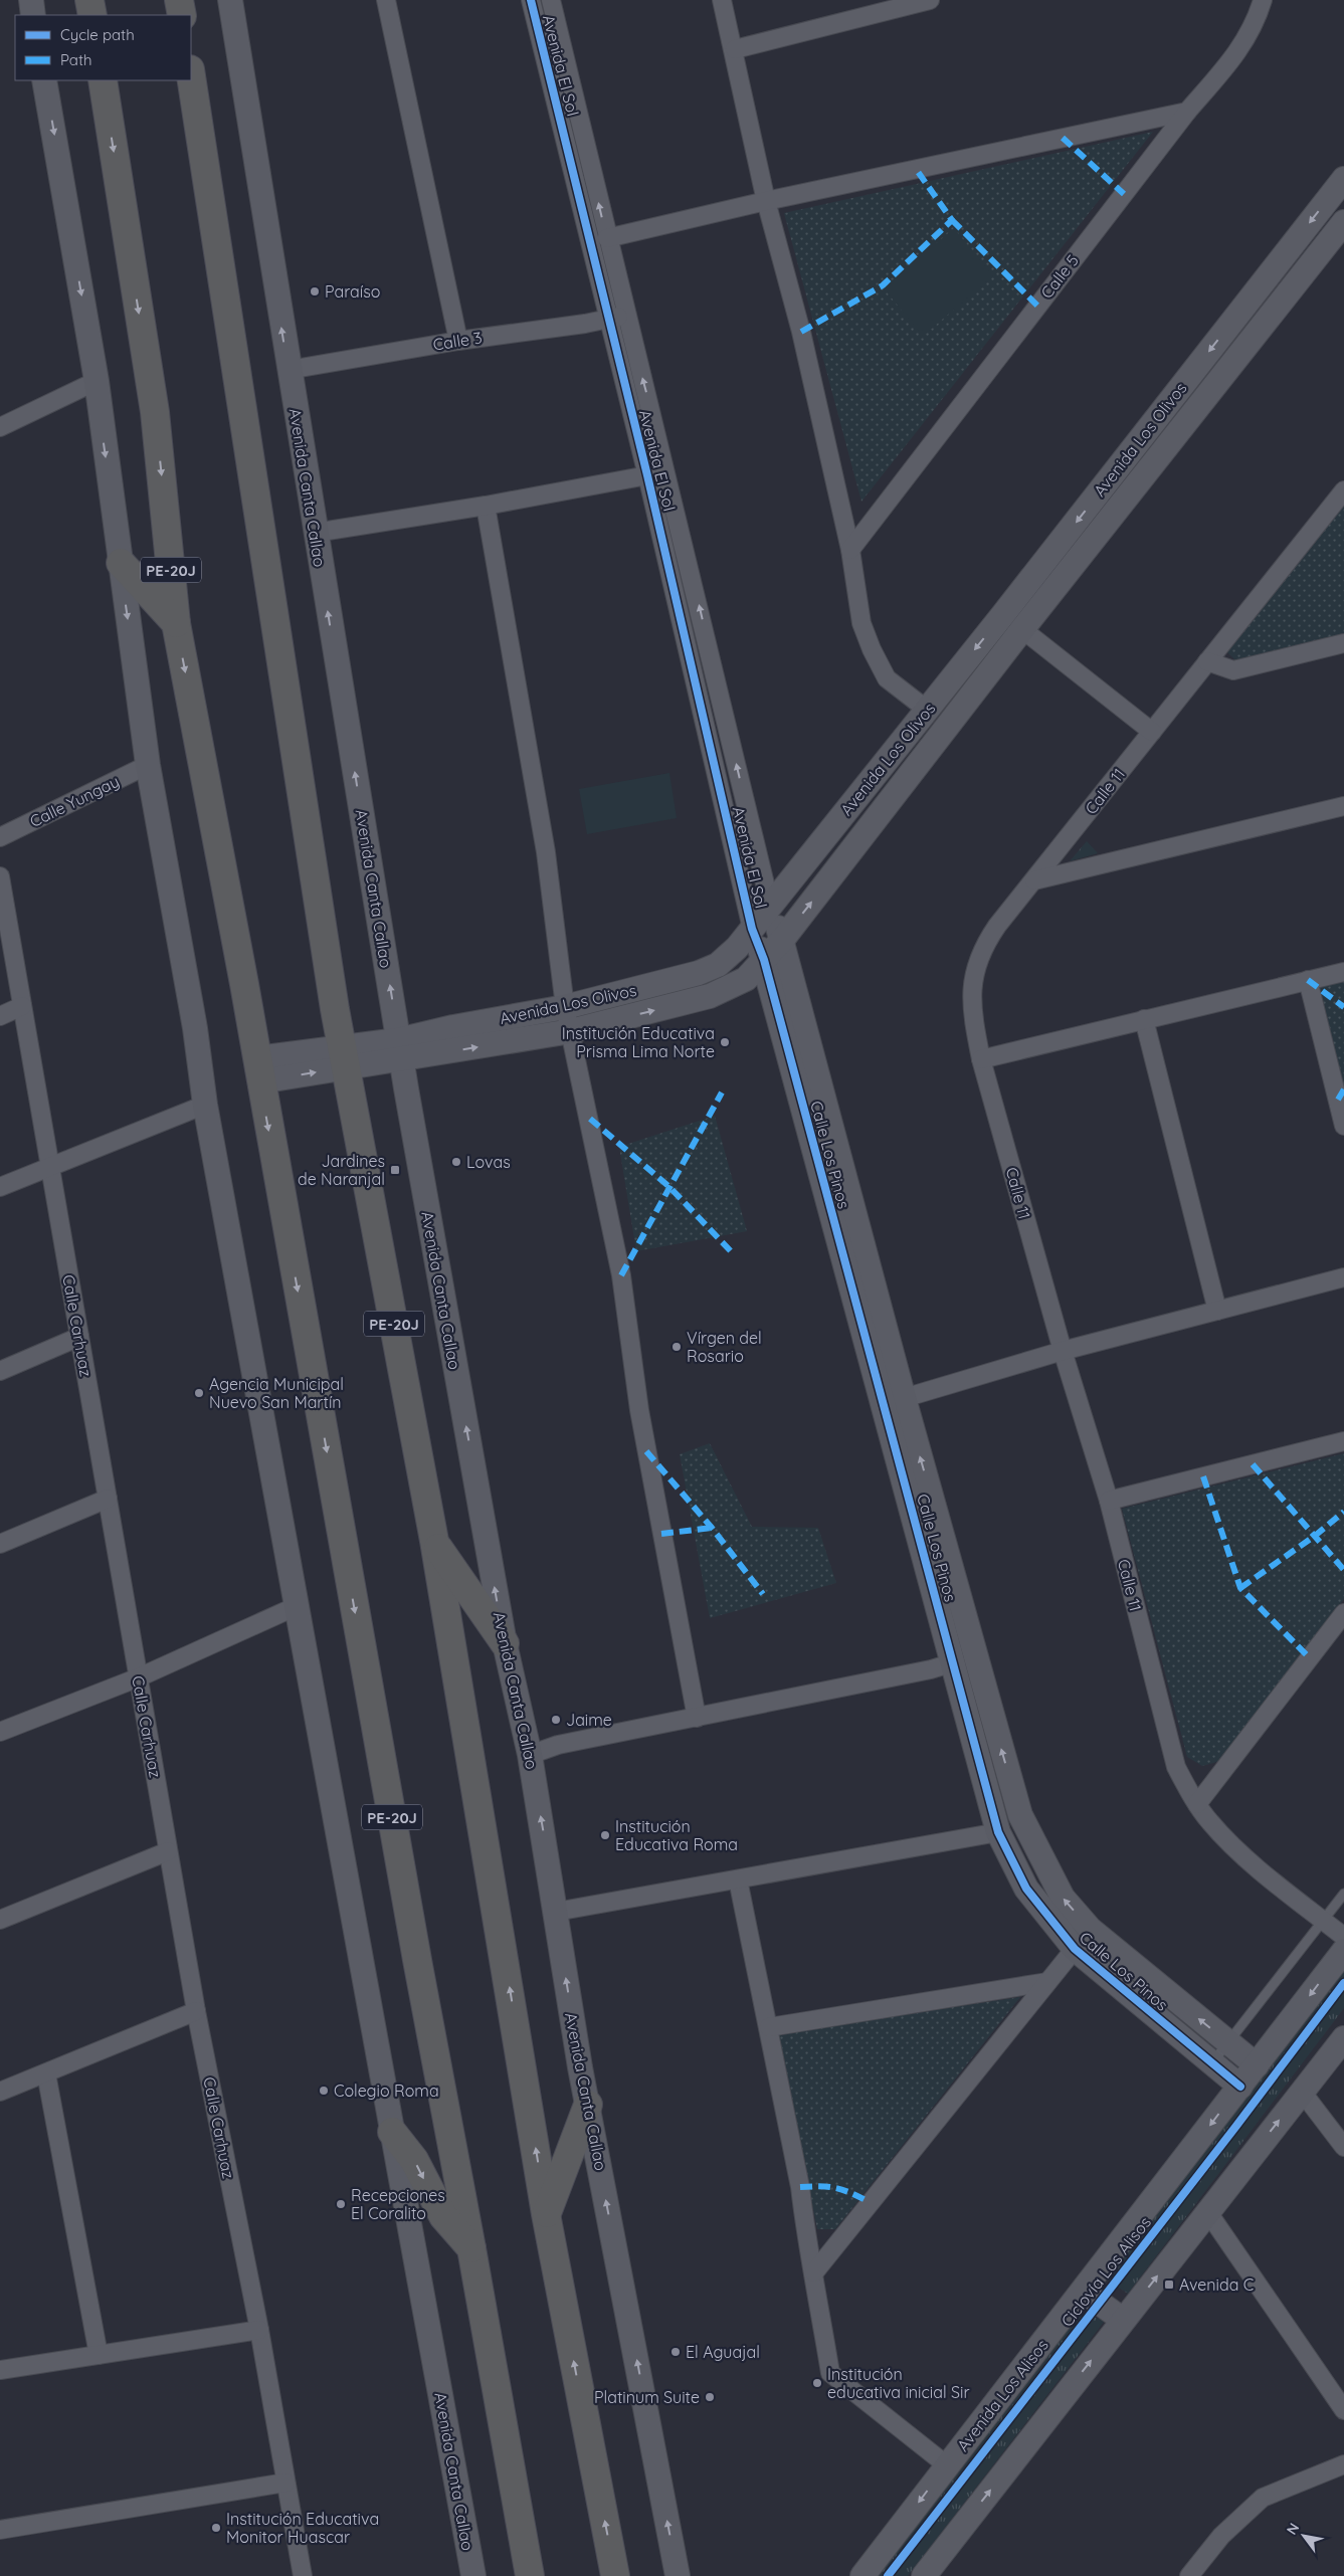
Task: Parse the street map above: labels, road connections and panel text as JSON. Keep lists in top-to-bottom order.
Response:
{
  "streets": {
    "highway": ["PE-20J"],
    "main road": [
      "Avenida Los Olivos",
      "Avenida Canta Callao",
      "Calle Los Pinos",
      "Avenida Los Alisos"
    ],
    "street": [
      "Avenida El Sol",
      "Calle 5",
      "Calle 3",
      "Calle 11",
      "Calle Yungay",
      "Calle Carhuaz"
    ],
    "cycle path": ["Ciclovía Los Alisos"]
  },
  "crossings": [
    ["Avenida El Sol", "Calle 3"],
    ["Avenida El Sol", "Avenida Los Olivos"],
    ["Avenida El Sol", "Calle Los Pinos"],
    ["Calle 3", "Avenida Canta Callao"],
    ["Avenida Los Olivos", "Avenida Canta Callao"],
    ["Avenida Los Olivos", "PE-20J"],
    ["Avenida Los Olivos", "Calle Los Pinos"],
    ["Avenida Canta Callao", "Calle Yungay"],
    ["Calle Los Pinos", "Avenida Los Alisos"]
  ],
  "places": {
    "other": [
      "Paraíso",
      "Institución Educativa Prisma Lima Norte",
      "Lovas",
      "Vírgen del Rosario",
      "Agencia Municipal Nuevo San Martín",
      "Jaime",
      "Institución Educativa Roma",
      "Colegio Roma",
      "Recepciones El Coralito",
      "El Aguajal",
      "Institución educativa inicial Sir",
      "Platinum Suite",
      "Institución Educativa Monitor Huascar"
    ],
    "transit": ["Jardines de Naranjal", "Avenida C"]
  },
  "legend": ["Cycle path", "Path"],
  "north": "top left"
}
